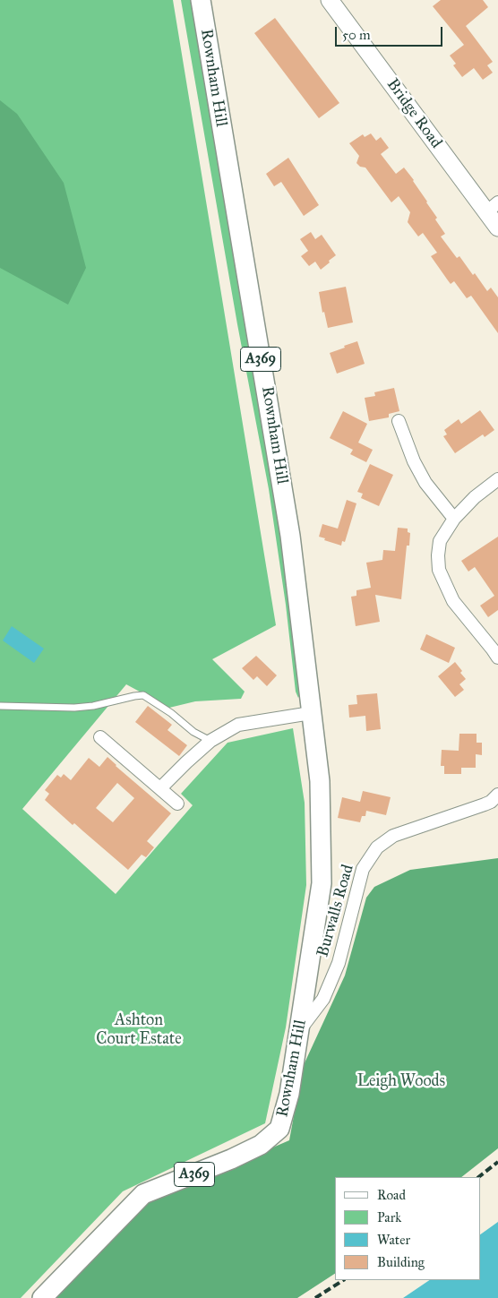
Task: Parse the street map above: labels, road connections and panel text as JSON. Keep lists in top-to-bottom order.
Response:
{
  "streets": {
    "main road": ["Rownham Hill", "Bridge Road", "A369"],
    "street": ["Burwalls Road"]
  },
  "crossings": [
    ["Rownham Hill", "Burwalls Road"]
  ],
  "parks": ["Ashton Court Estate", "Leigh Woods"],
  "legend": [
    "Road",
    "Park",
    "Water",
    "Building"
  ],
  "scale_bar": "50 m"
}
